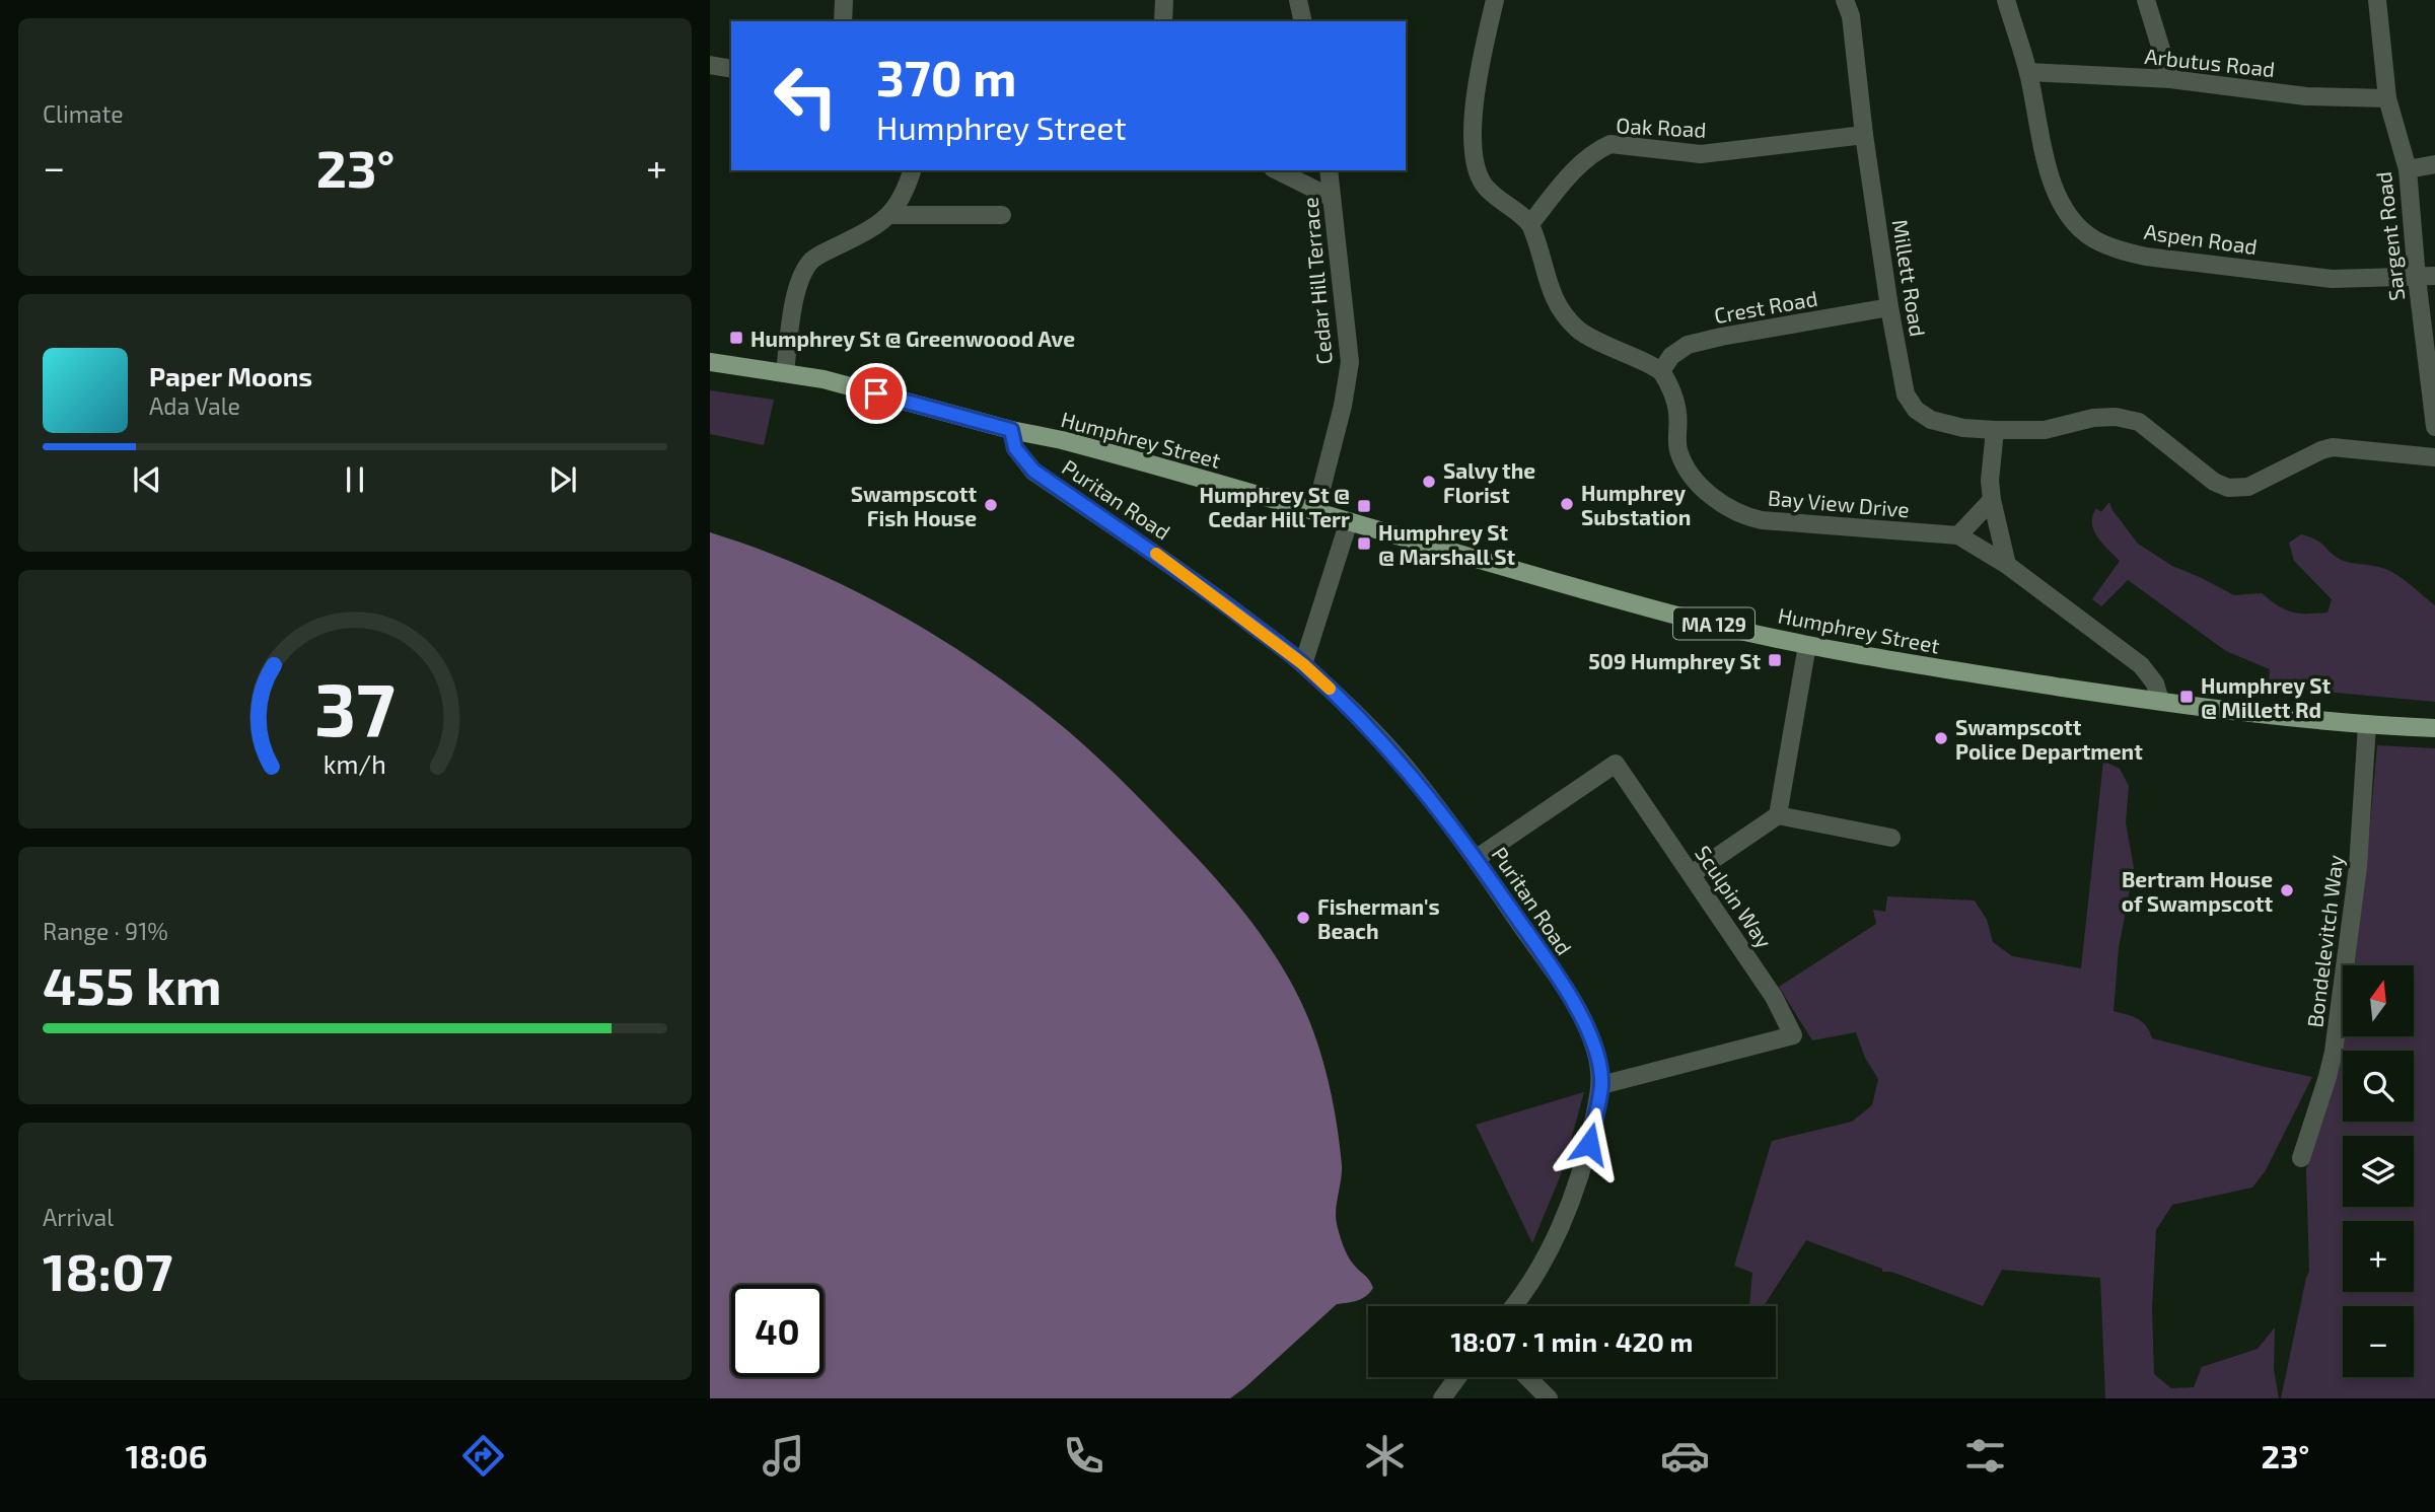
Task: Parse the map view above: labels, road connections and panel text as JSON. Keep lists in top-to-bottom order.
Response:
{
  "streets": {
    "main road": ["Humphrey Street", "MA 129"],
    "street": [
      "Arbutus Road",
      "Oak Road",
      "Sargent Road",
      "Aspen Road",
      "Millett Road",
      "Cedar Hill Terrace",
      "Crest Road",
      "Puritan Road",
      "Bay View Drive",
      "Sculpin Way",
      "Bondelevitch Way"
    ]
  },
  "crossings": [
    ["Arbutus Road", "Sargent Road"],
    ["Arbutus Road", "Aspen Road"],
    ["Oak Road", "Millett Road"],
    ["Sargent Road", "Aspen Road"],
    ["Millett Road", "Crest Road"],
    ["Cedar Hill Terrace", "Humphrey Street"],
    ["Crest Road", "Bay View Drive"],
    ["Humphrey Street", "Puritan Road"],
    ["Humphrey Street", "Bondelevitch Way"],
    ["Puritan Road", "Sculpin Way"]
  ],
  "places": {
    "transit": [
      "Humphrey St @ Greenwoood Ave",
      "Humphrey St @ Cedar Hill Terr",
      "Humphrey St @ Marshall St",
      "509 Humphrey St",
      "Humphrey St @ Millett Rd"
    ],
    "other": [
      "Salvy the Florist",
      "Humphrey Substation",
      "Swampscott Fish House",
      "Swampscott Police Department",
      "Bertram House of Swampscott",
      "Fisherman's Beach"
    ]
  },
  "north": "top",
  "page": {
    "tile": [
      "Climate",
      ["Range · 91%", "455 km"],
      ["Arrival", "18:07"]
    ],
    "turn": ["370 m", "Humphrey Street"],
    "heat": ["−", "23°", "+"],
    "song": ["Paper Moons", "Ada Vale"],
    "map_buttons": ["+", "−"],
    "limit": "40",
    "trip": "18:07 · 1 min · 420 m",
    "tabs": ["18:06", "23°"],
    "gauge": ["37", "km/h"]
  }
}
